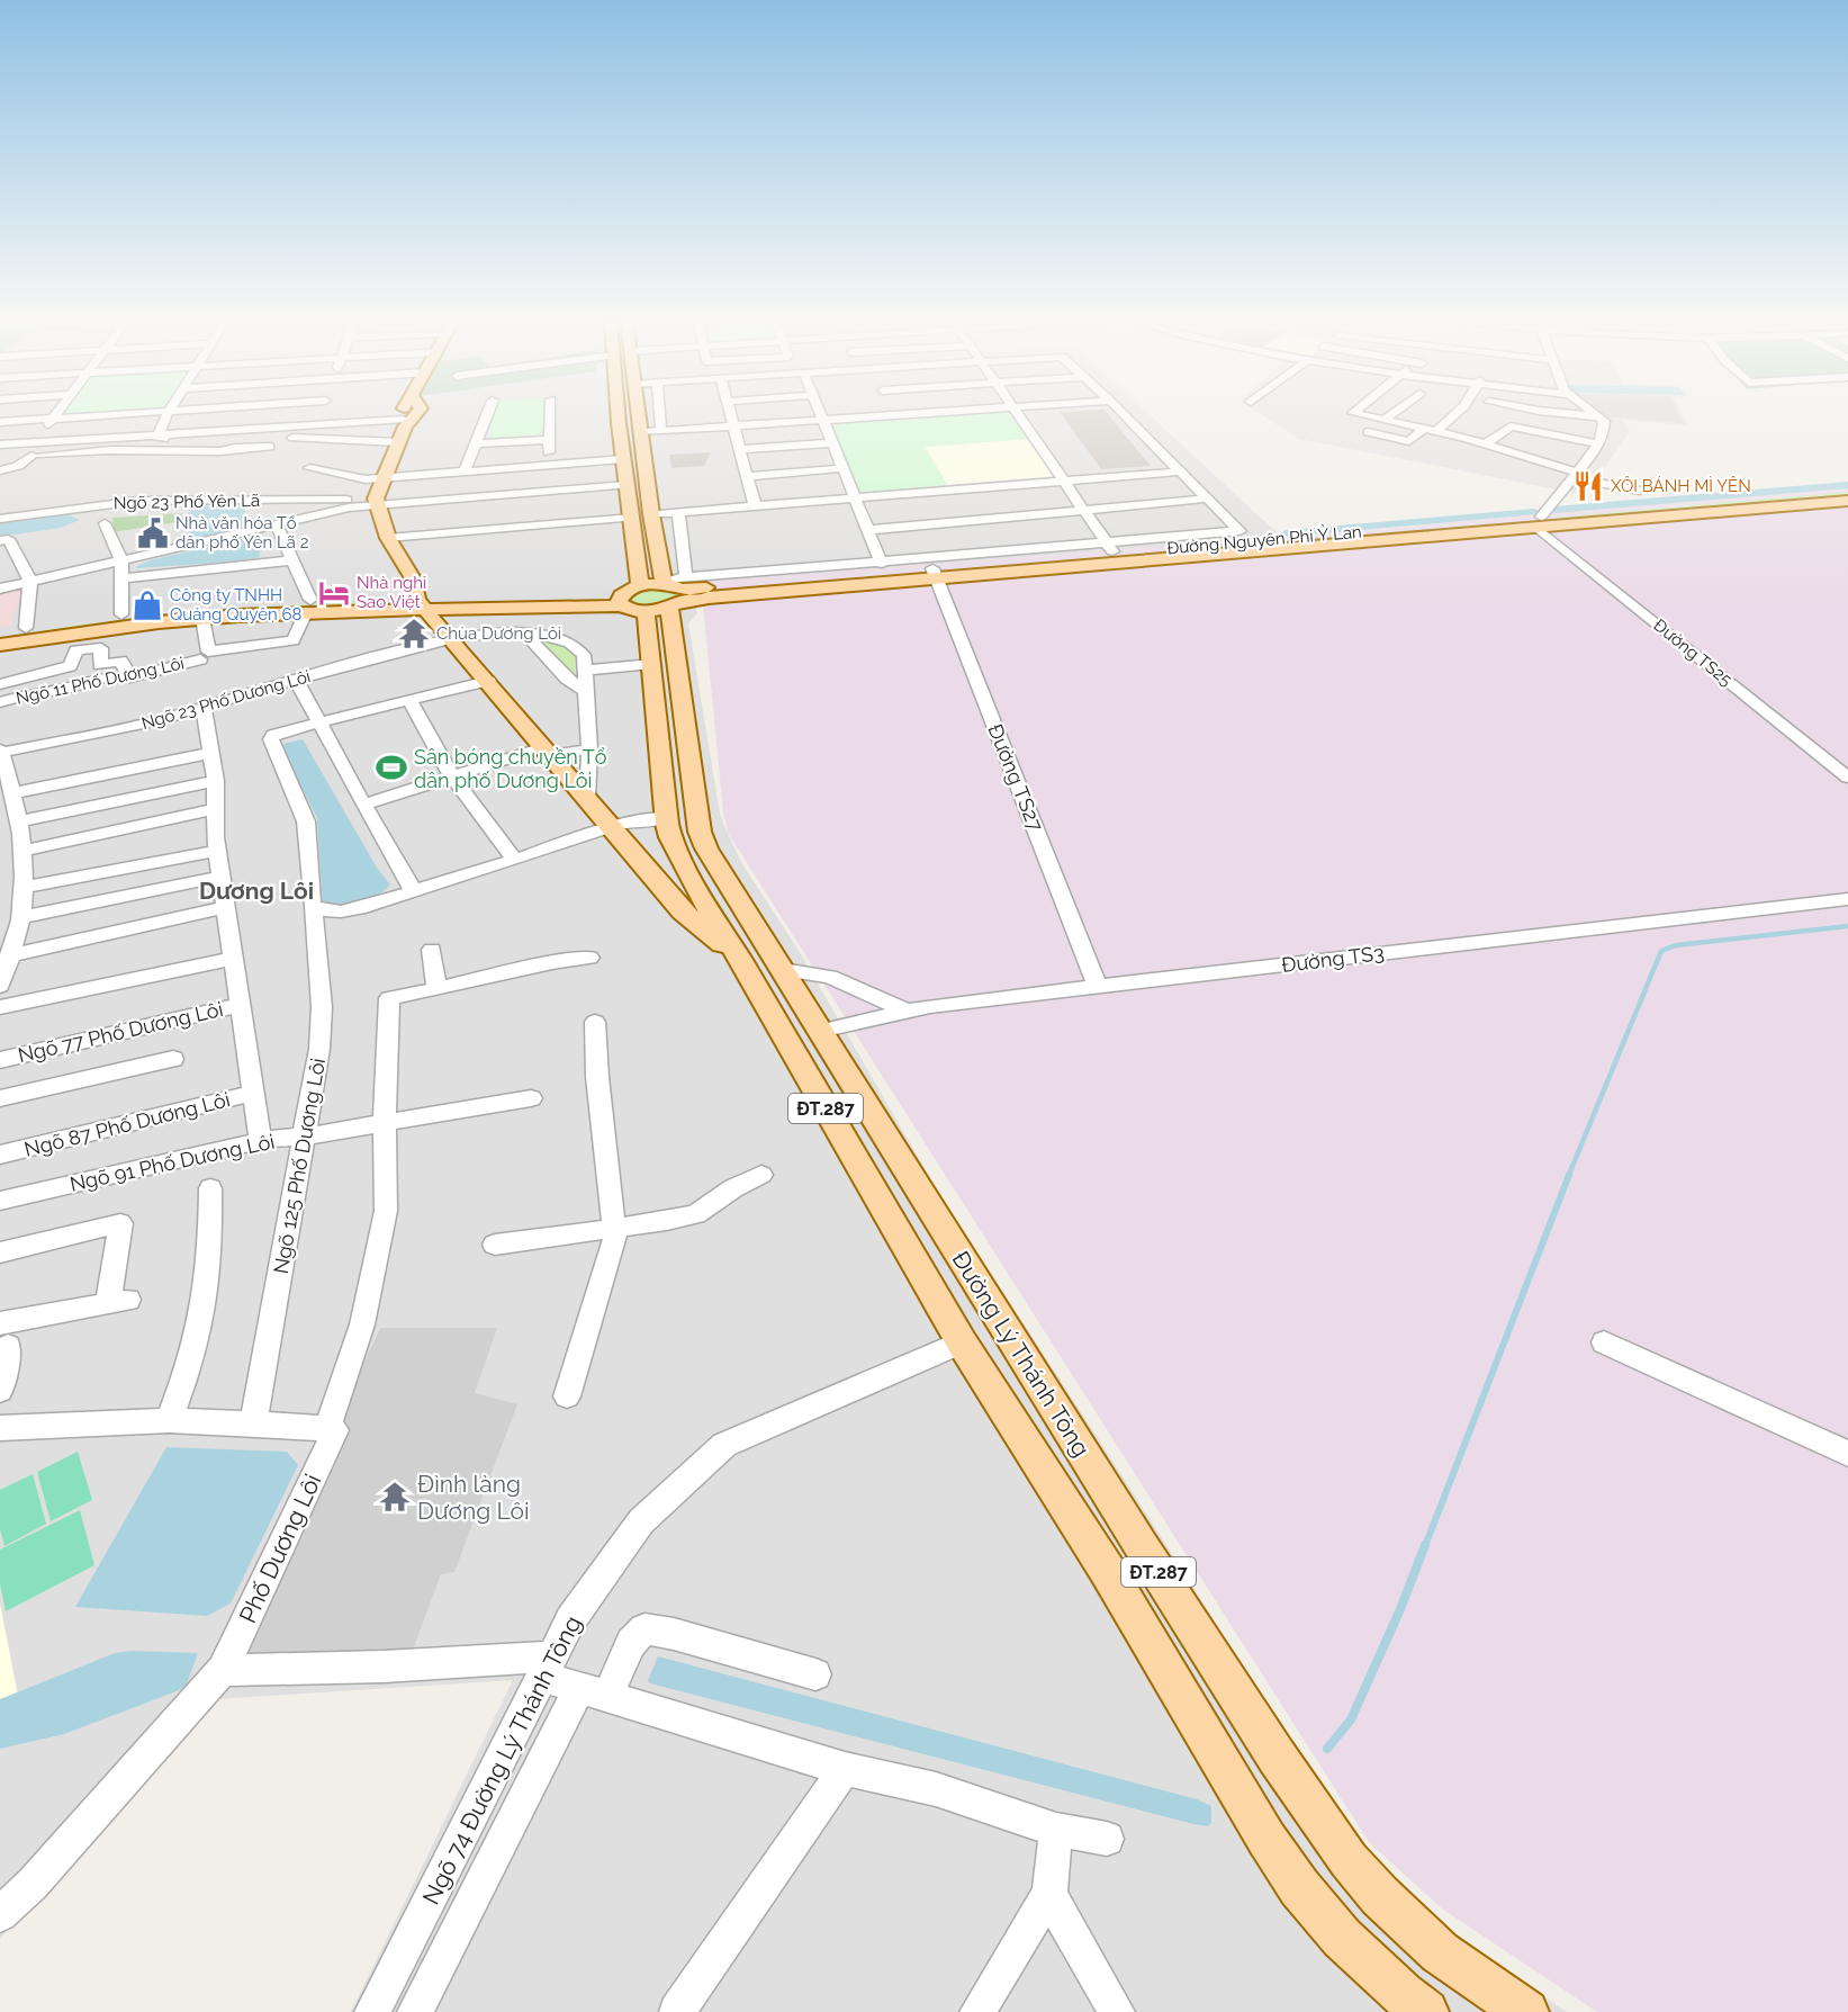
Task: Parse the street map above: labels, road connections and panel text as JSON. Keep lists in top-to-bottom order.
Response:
{
  "streets": {
    "main road": ["Đường Nguyên Phi Ỷ Lan", "ĐT.287", "Đường Lý Thánh Tông"],
    "street": [
      "Ngõ 23 Phố Yên Lã",
      "Đường TS25",
      "Ngõ 11 Phố Dương Lôi",
      "Ngõ 23 Phố Dương Lôi",
      "Đường TS27",
      "Đường TS3",
      "Ngõ 77 Phố Dương Lôi",
      "Ngõ 87 Phố Dương Lôi",
      "Ngõ 91 Phố Dương Lôi",
      "Ngõ 125 Phố Dương Lôi",
      "Phố Dương Lôi",
      "Ngõ 74 Đường Lý Thánh Tông"
    ]
  },
  "crossings": [
    ["Đường Nguyên Phi Ỷ Lan", "Đường TS25"],
    ["Đường Nguyên Phi Ỷ Lan", "Đường TS27"],
    ["Đường Nguyên Phi Ỷ Lan", "Đường Lý Thánh Tông"],
    ["Đường TS27", "Đường TS3"],
    ["Đường TS3", "Đường Lý Thánh Tông"],
    ["Ngõ 91 Phố Dương Lôi", "Ngõ 125 Phố Dương Lôi"],
    ["Đường Lý Thánh Tông", "Ngõ 74 Đường Lý Thánh Tông"]
  ],
  "districts": ["Dương Lôi"],
  "places": {
    "restaurant": ["XÔI BÁNH MÌ YÊN"],
    "public building": ["Nhà văn hóa Tổ dân phố Yên Lã 2"],
    "hotel": ["Nhà nghỉ Sao Việt"],
    "shop": ["Công ty TNHH Quảng Quyên 68"],
    "temple": ["Chùa Dương Lôi", "Đình làng Dương Lôi"],
    "sports": ["Sân bóng chuyền Tổ dân phố Dương Lôi"]
  }
}
